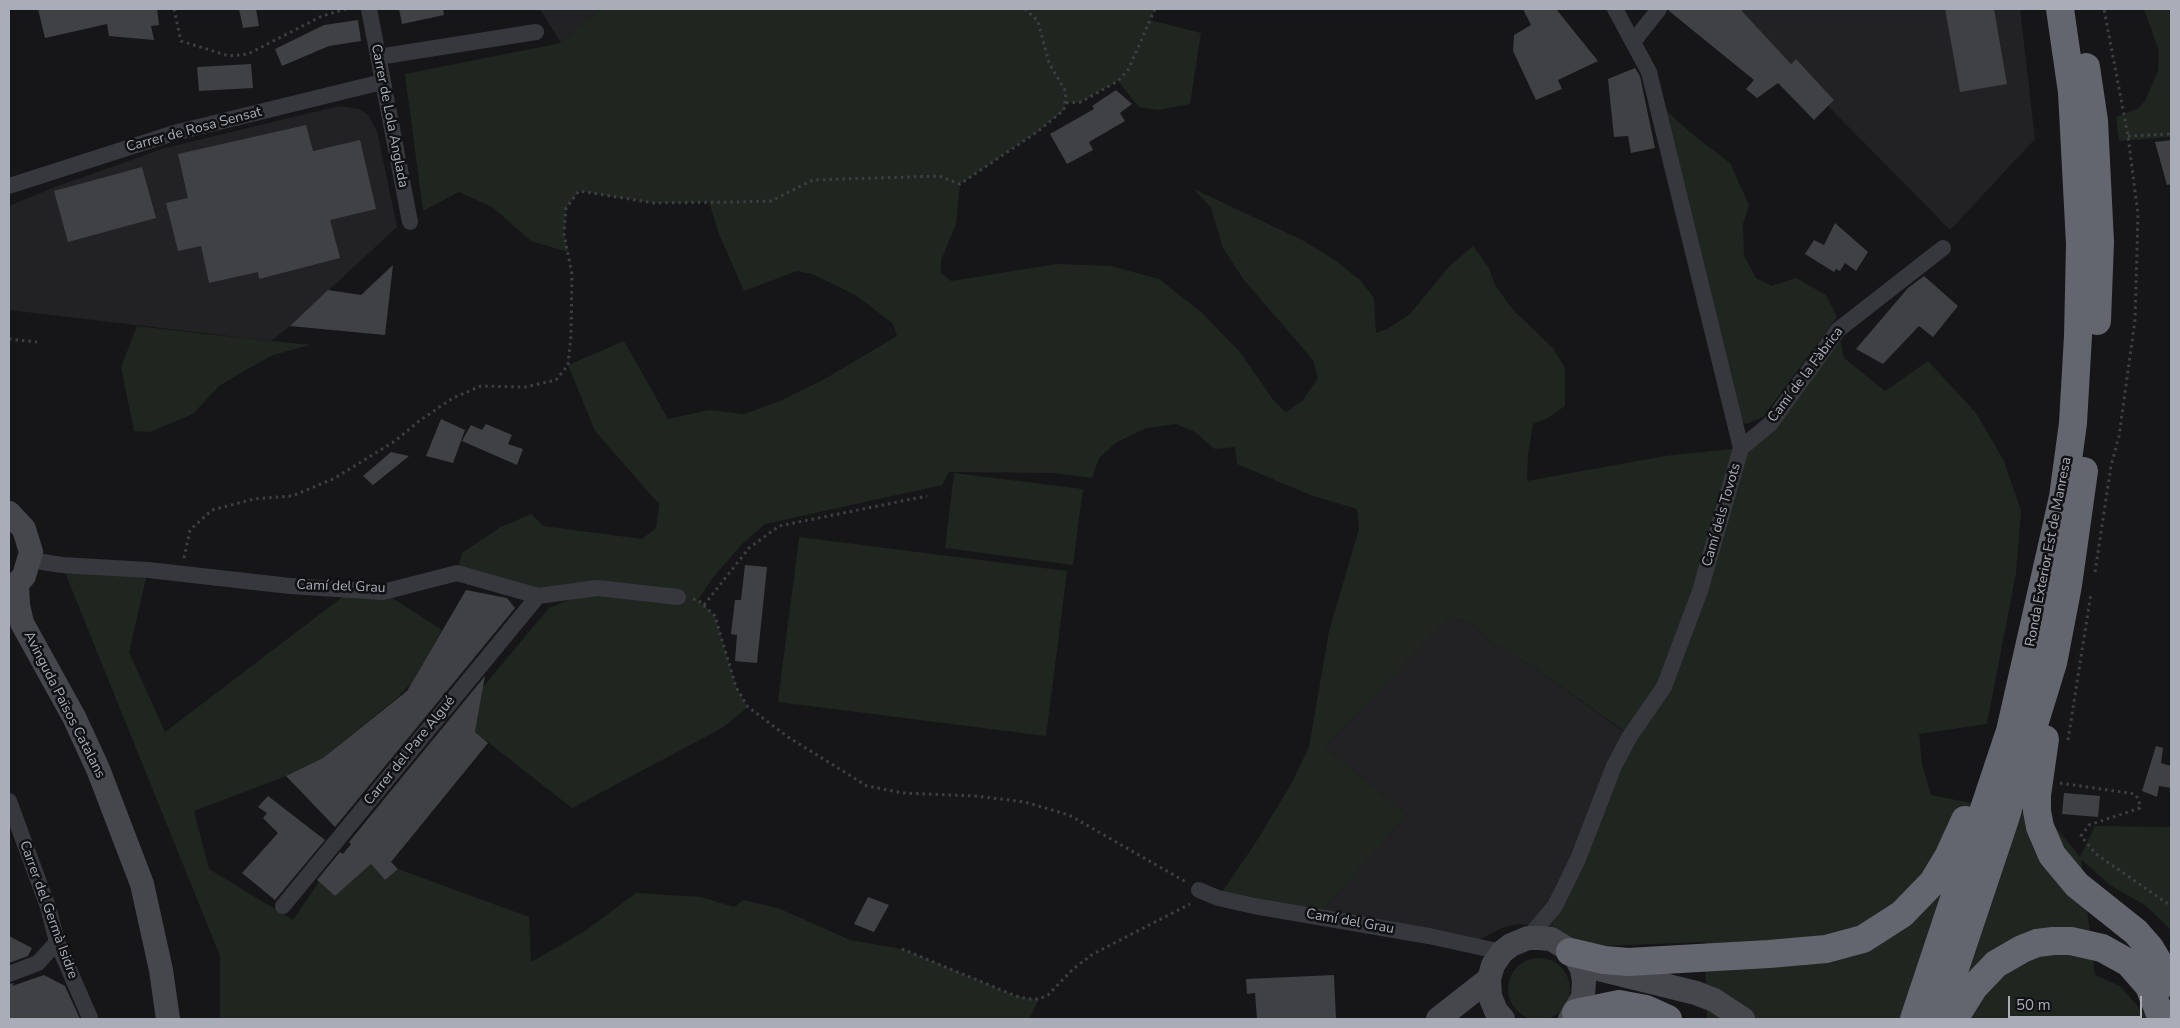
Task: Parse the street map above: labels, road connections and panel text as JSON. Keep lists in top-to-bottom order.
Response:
{
  "streets": {
    "highway": ["Ronda Exterior Est de Manresa"],
    "street": [
      "Carrer de Lola Anglada",
      "Carrer de Rosa Sensat",
      "Camí de la Fàbrica",
      "Camí dels Tovots",
      "Camí del Grau",
      "Avinguda Països Catalans",
      "Carrer del Pare Algué",
      "Carrer del Germà Isidre"
    ]
  },
  "crossings": [
    ["Carrer de Lola Anglada", "Carrer de Rosa Sensat"],
    ["Camí de la Fàbrica", "Camí dels Tovots"],
    ["Camí del Grau", "Avinguda Països Catalans"],
    ["Camí del Grau", "Carrer del Pare Algué"]
  ],
  "scale_bar": "50 m"
}
